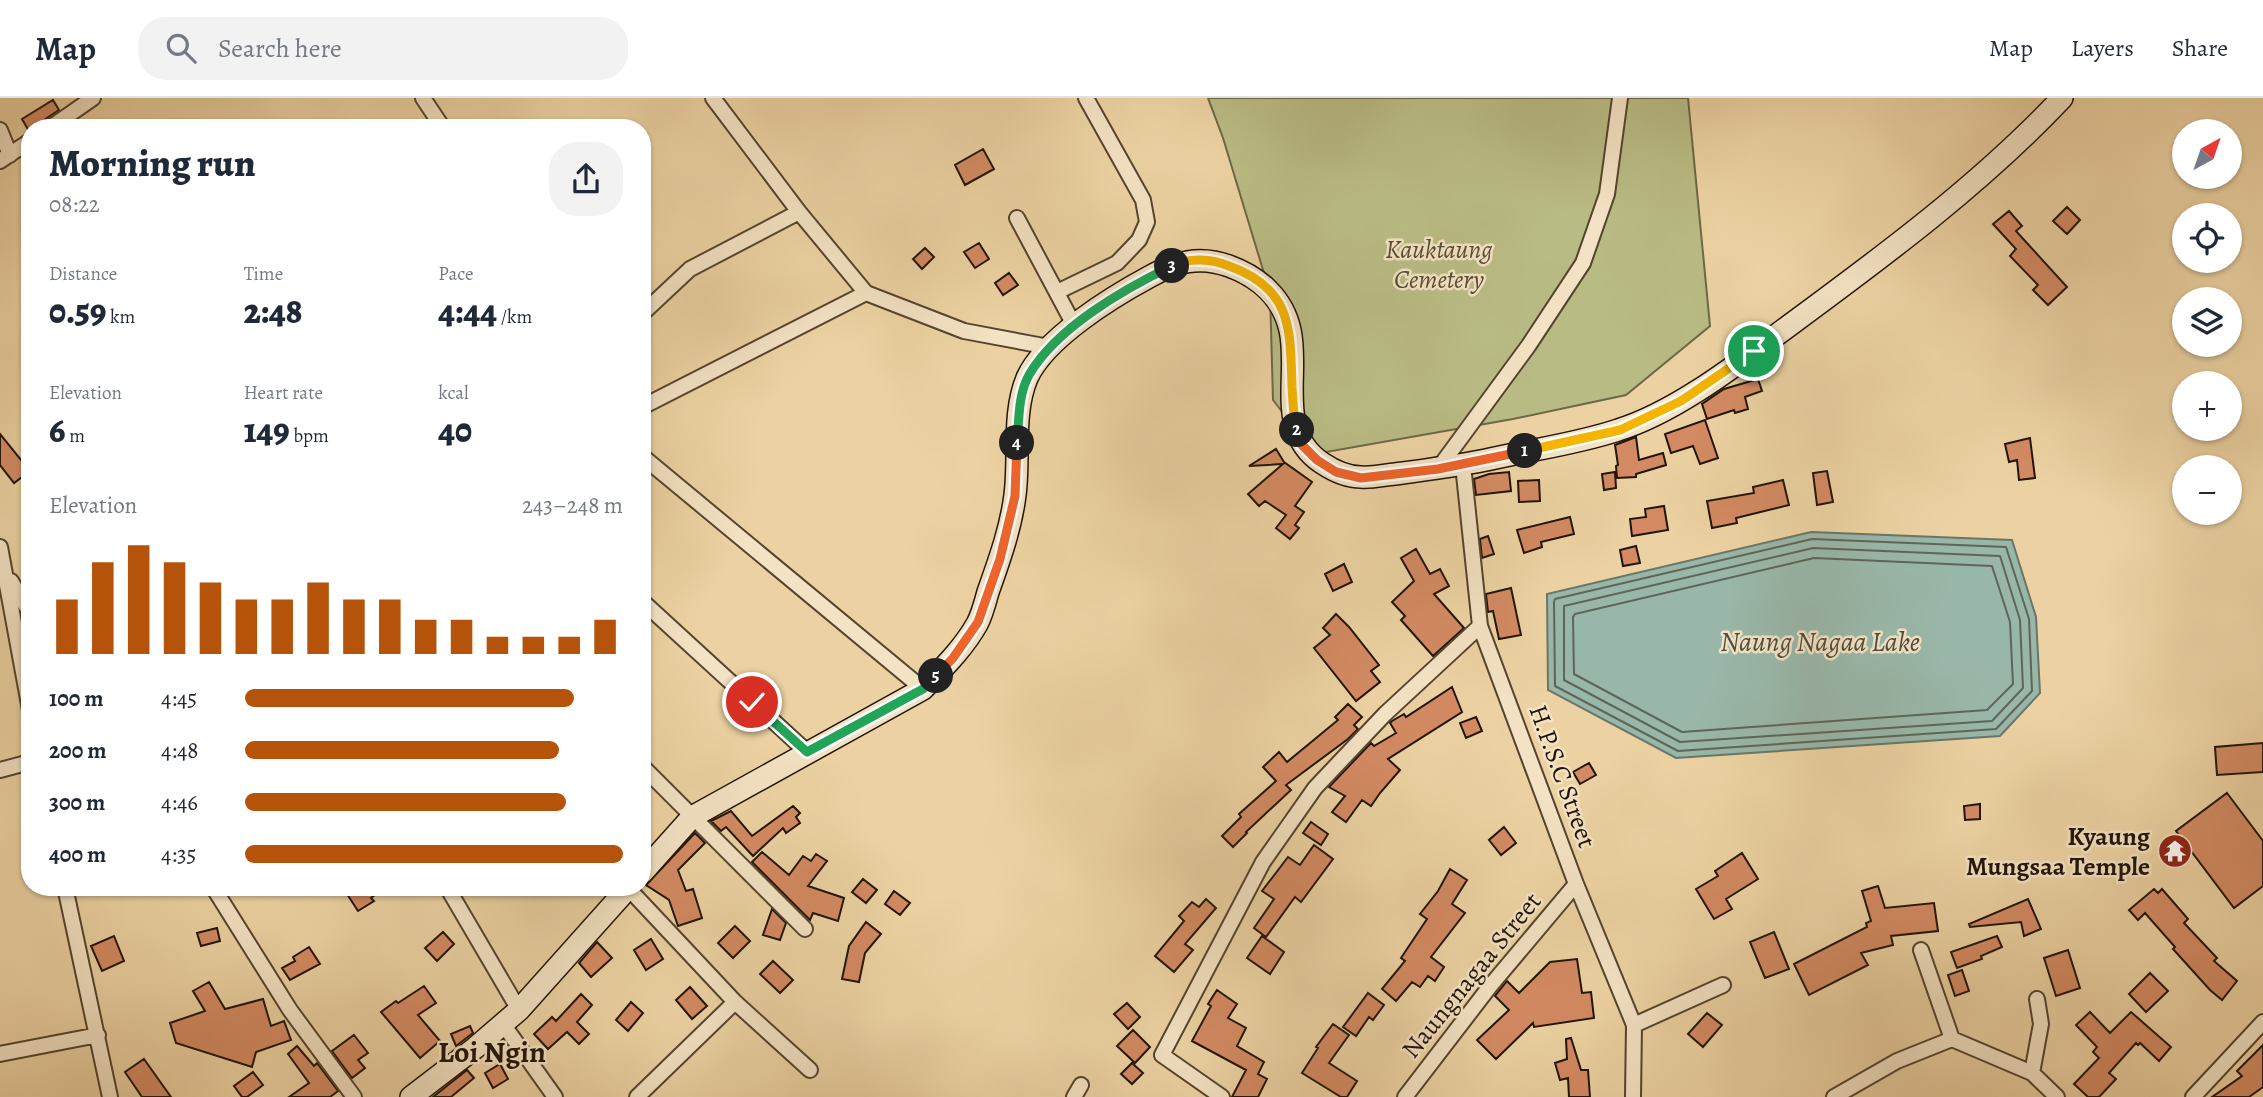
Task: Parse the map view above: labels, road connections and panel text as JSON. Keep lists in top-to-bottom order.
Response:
{
  "streets": {
    "street": ["H.P.S.C Street", "Naungnagaa Street"]
  },
  "crossings": [
    ["H.P.S.C Street", "Naungnagaa Street"]
  ],
  "districts": ["Loi Ngin"],
  "water": ["Naung Nagaa Lake"],
  "parks": ["Kauktaung Cemetery"],
  "places": {
    "temple": ["Kyaung Mungsaa Temple"]
  },
  "north": "top right",
  "page": {
    "header": "Map",
    "search": "Search here",
    "nav": ["Map", "Layers", "Share"],
    "map_buttons": ["+", "−"],
    "heading": ["Morning run", "08:22"],
    "stats": [
      ["Distance", "0.59 km"],
      ["Time", "2:48"],
      ["Pace", "4:44 /km"],
      ["Elevation", "6 m"],
      ["Heart rate", "149 bpm"],
      ["kcal", "40"]
    ],
    "pins": [
      "3",
      "2",
      "4",
      "1",
      "5"
    ],
    "chart": ["Elevation", "243–248 m"],
    "list": [
      {
        "name": "100 m",
        "note": "4:45"
      },
      {
        "name": "200 m",
        "note": "4:48"
      },
      {
        "name": "300 m",
        "note": "4:46"
      },
      {
        "name": "400 m",
        "note": "4:35"
      }
    ]
  }
}
